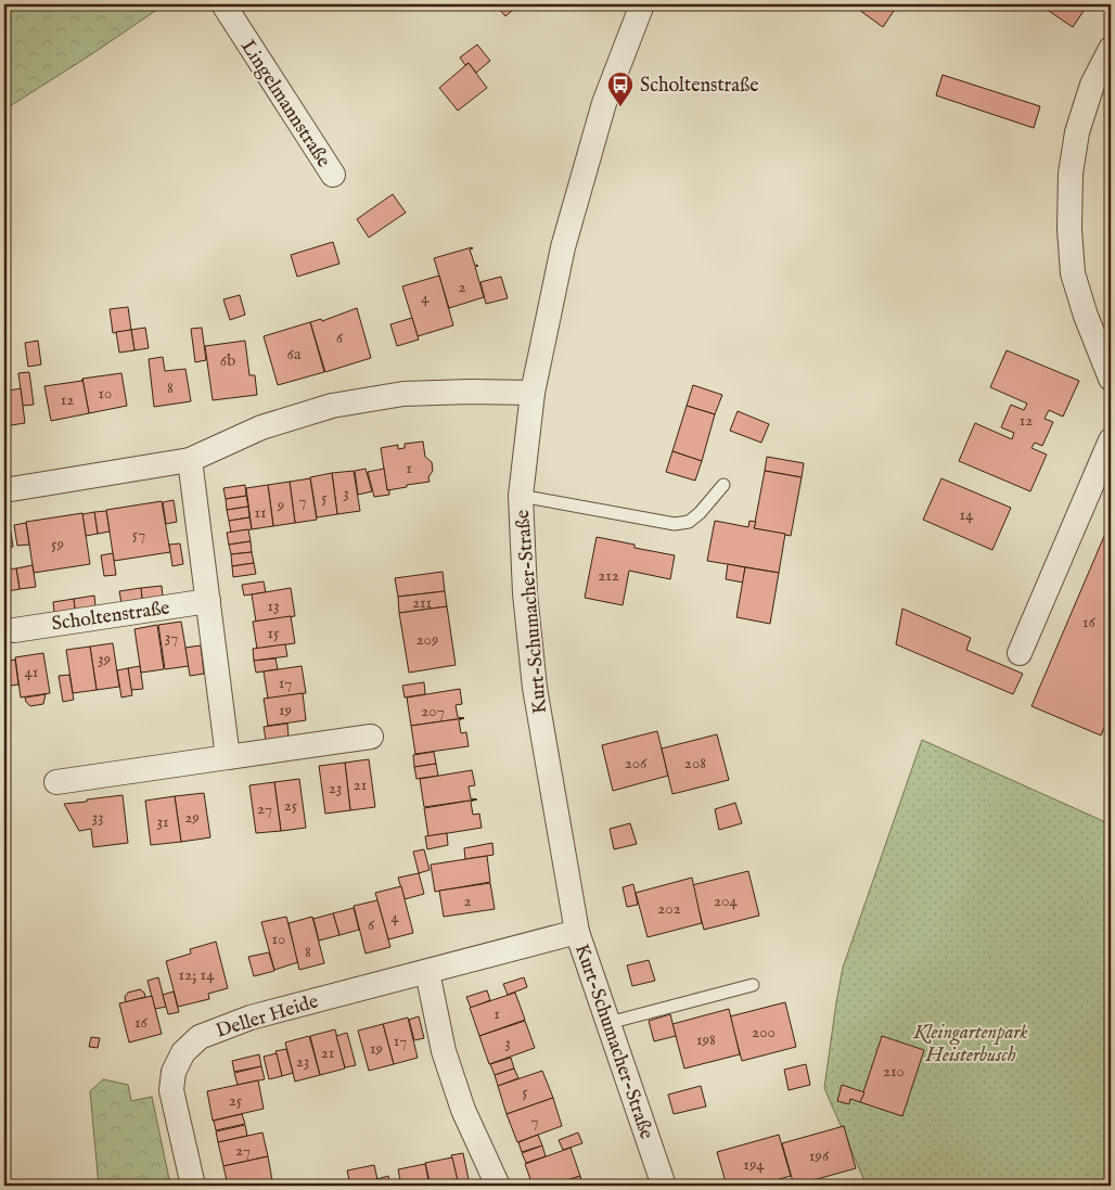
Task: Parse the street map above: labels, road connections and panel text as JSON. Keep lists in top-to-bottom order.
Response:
{
  "streets": {
    "street": [
      "Lingelmannstraße",
      "Kurt-Schumacher-Straße",
      "Scholtenstraße",
      "Deller Heide"
    ]
  },
  "crossings": [
    ["Kurt-Schumacher-Straße", "Deller Heide"]
  ],
  "parks": ["Kleingartenpark Heisterbusch"],
  "places": {
    "bus stop": ["Scholtenstraße"]
  },
  "house_numbers": [
    "2",
    "4",
    "6",
    "6a",
    "6b",
    "8",
    "10",
    "12",
    "12",
    "1",
    "3",
    "5",
    "7",
    "9",
    "11",
    "14",
    "57",
    "59",
    "212",
    "211",
    "13",
    "16",
    "15",
    "37",
    "209",
    "39",
    "41",
    "17",
    "19",
    "207",
    "206",
    "208",
    "21",
    "23",
    "25",
    "27",
    "33",
    "29",
    "31",
    "2",
    "204",
    "202",
    "4",
    "6",
    "10",
    "8",
    "12; 14",
    "1",
    "16",
    "200",
    "198",
    "17",
    "3",
    "19",
    "21",
    "23",
    "210",
    "5",
    "25",
    "7",
    "27",
    "196",
    "194"
  ]
}
